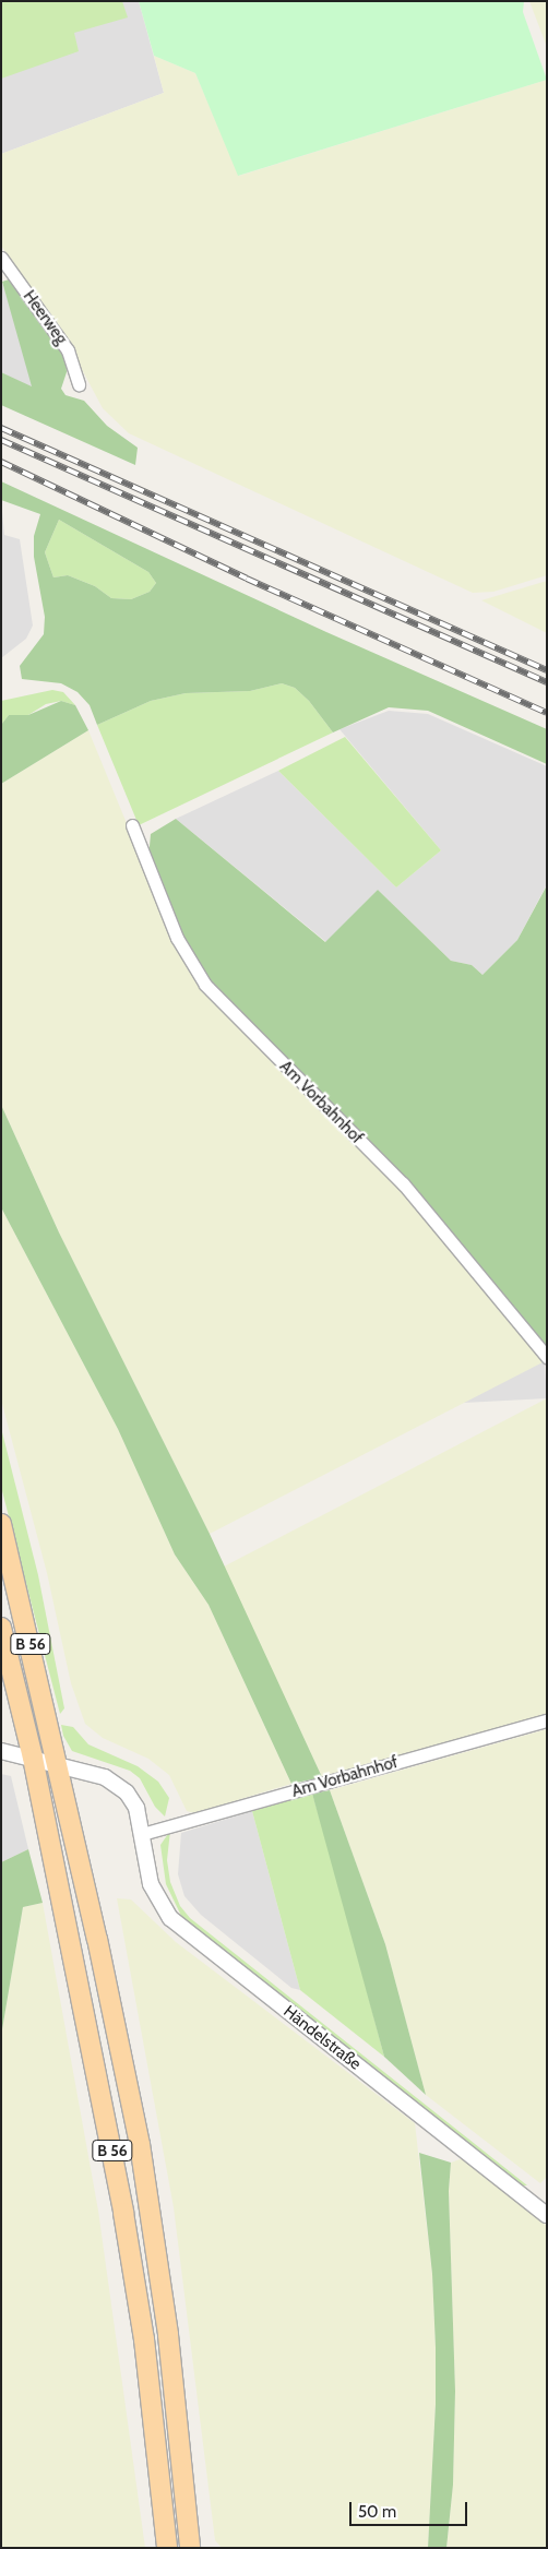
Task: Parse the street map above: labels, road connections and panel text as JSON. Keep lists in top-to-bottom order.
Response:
{
  "streets": {
    "main road": ["B 56"],
    "street": ["Heerweg", "Am Vorbahnhof", "Händelstraße"]
  },
  "crossings": [
    ["Am Vorbahnhof", "Händelstraße"],
    ["B 56", "Händelstraße"]
  ],
  "scale_bar": "50 m"
}
